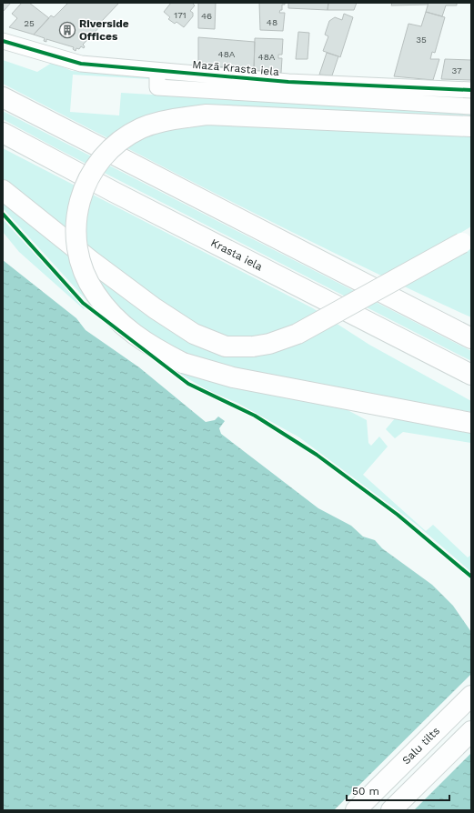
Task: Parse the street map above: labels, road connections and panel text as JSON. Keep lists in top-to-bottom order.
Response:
{
  "streets": {
    "main road": ["Krasta iela", "Salu tilts"],
    "street": ["Mazā Krasta iela"]
  },
  "places": {
    "building": ["Riverside Offices"]
  },
  "house_numbers": [
    "171",
    "46",
    "48",
    "25",
    "35",
    "48A",
    "48A",
    "37"
  ],
  "scale_bar": "50 m"
}
